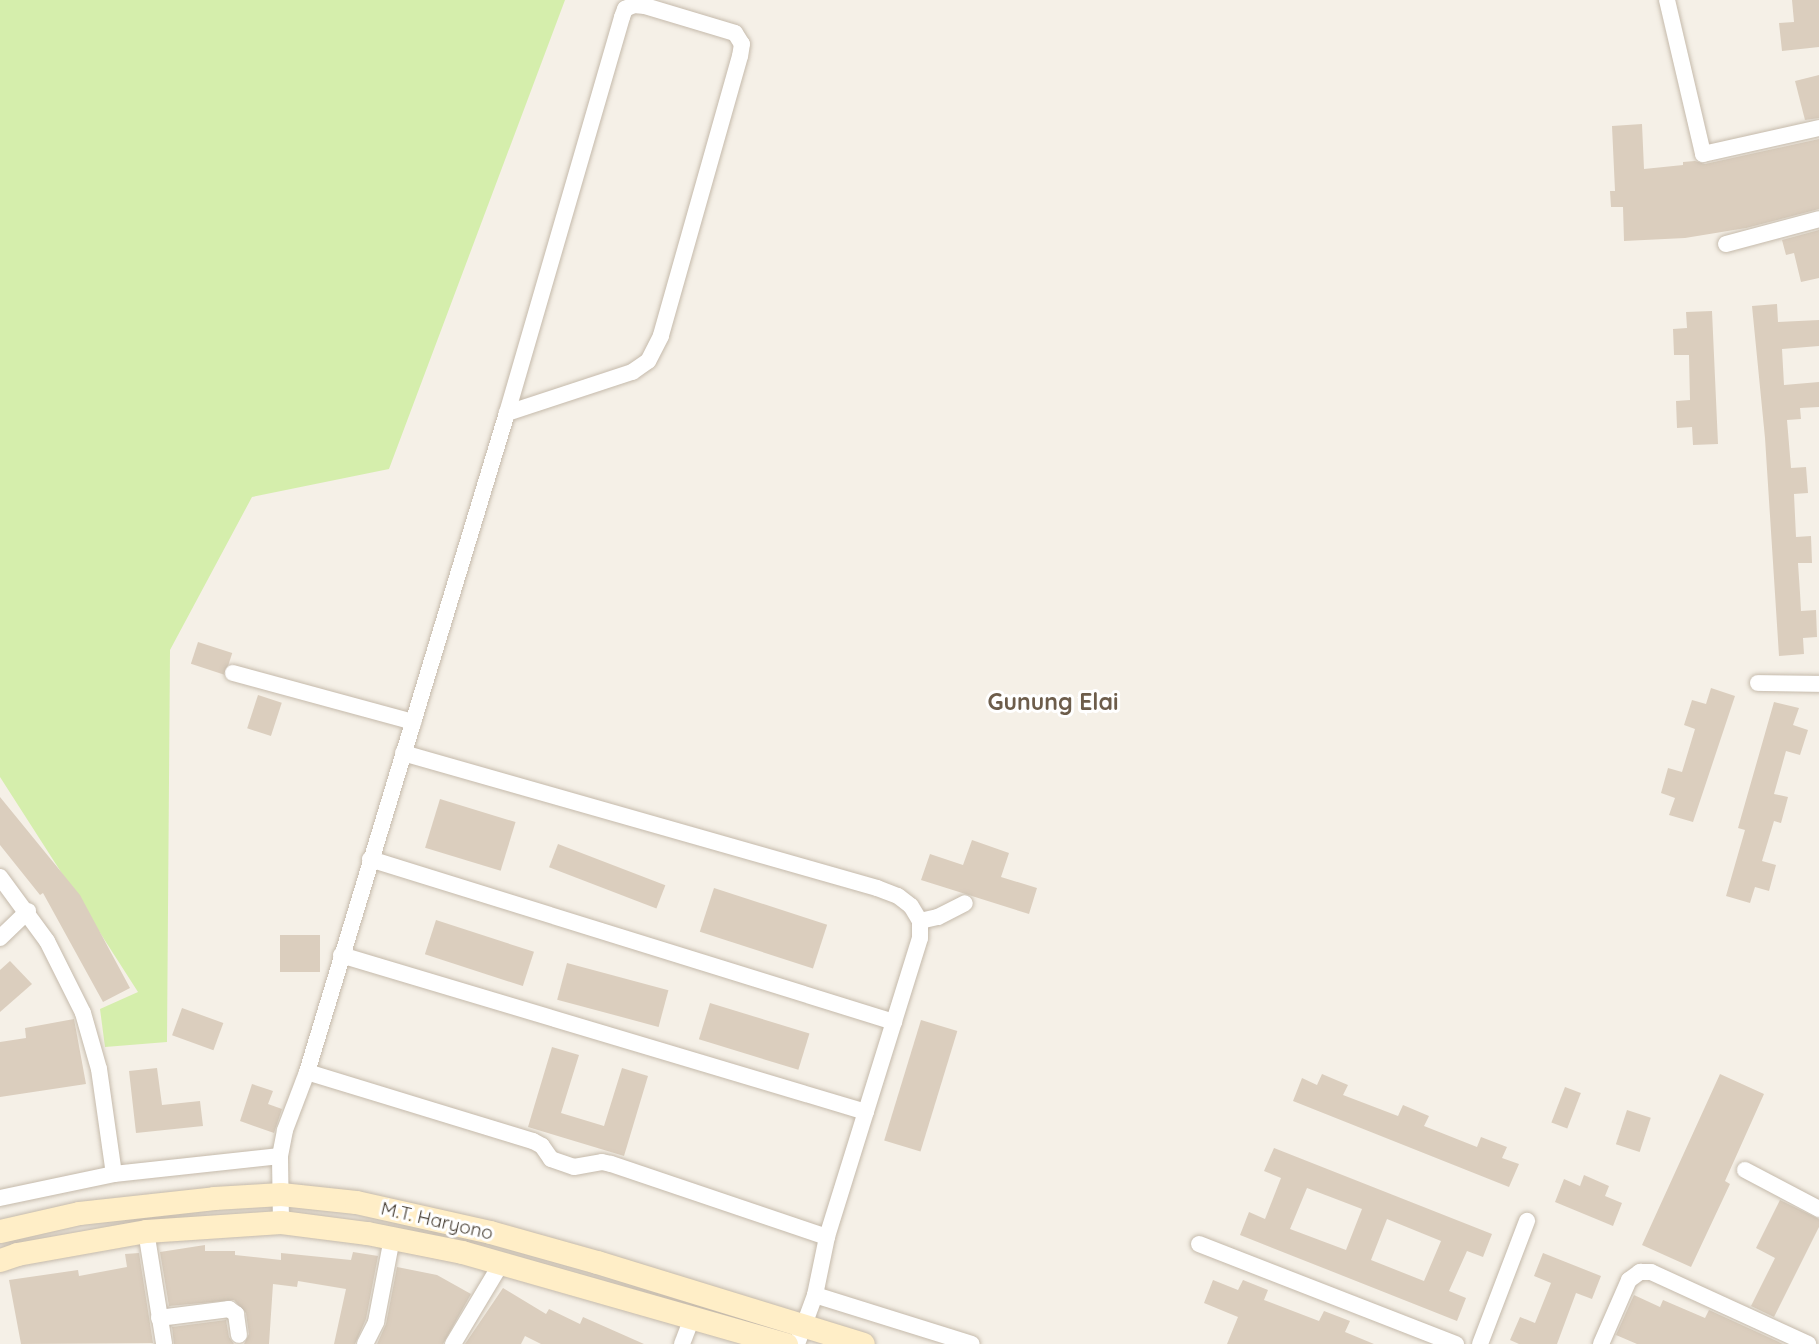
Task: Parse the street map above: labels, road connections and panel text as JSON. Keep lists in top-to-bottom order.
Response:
{
  "streets": {
    "main road": ["M.T. Haryono"]
  },
  "districts": ["Gunung Elai"]
}
